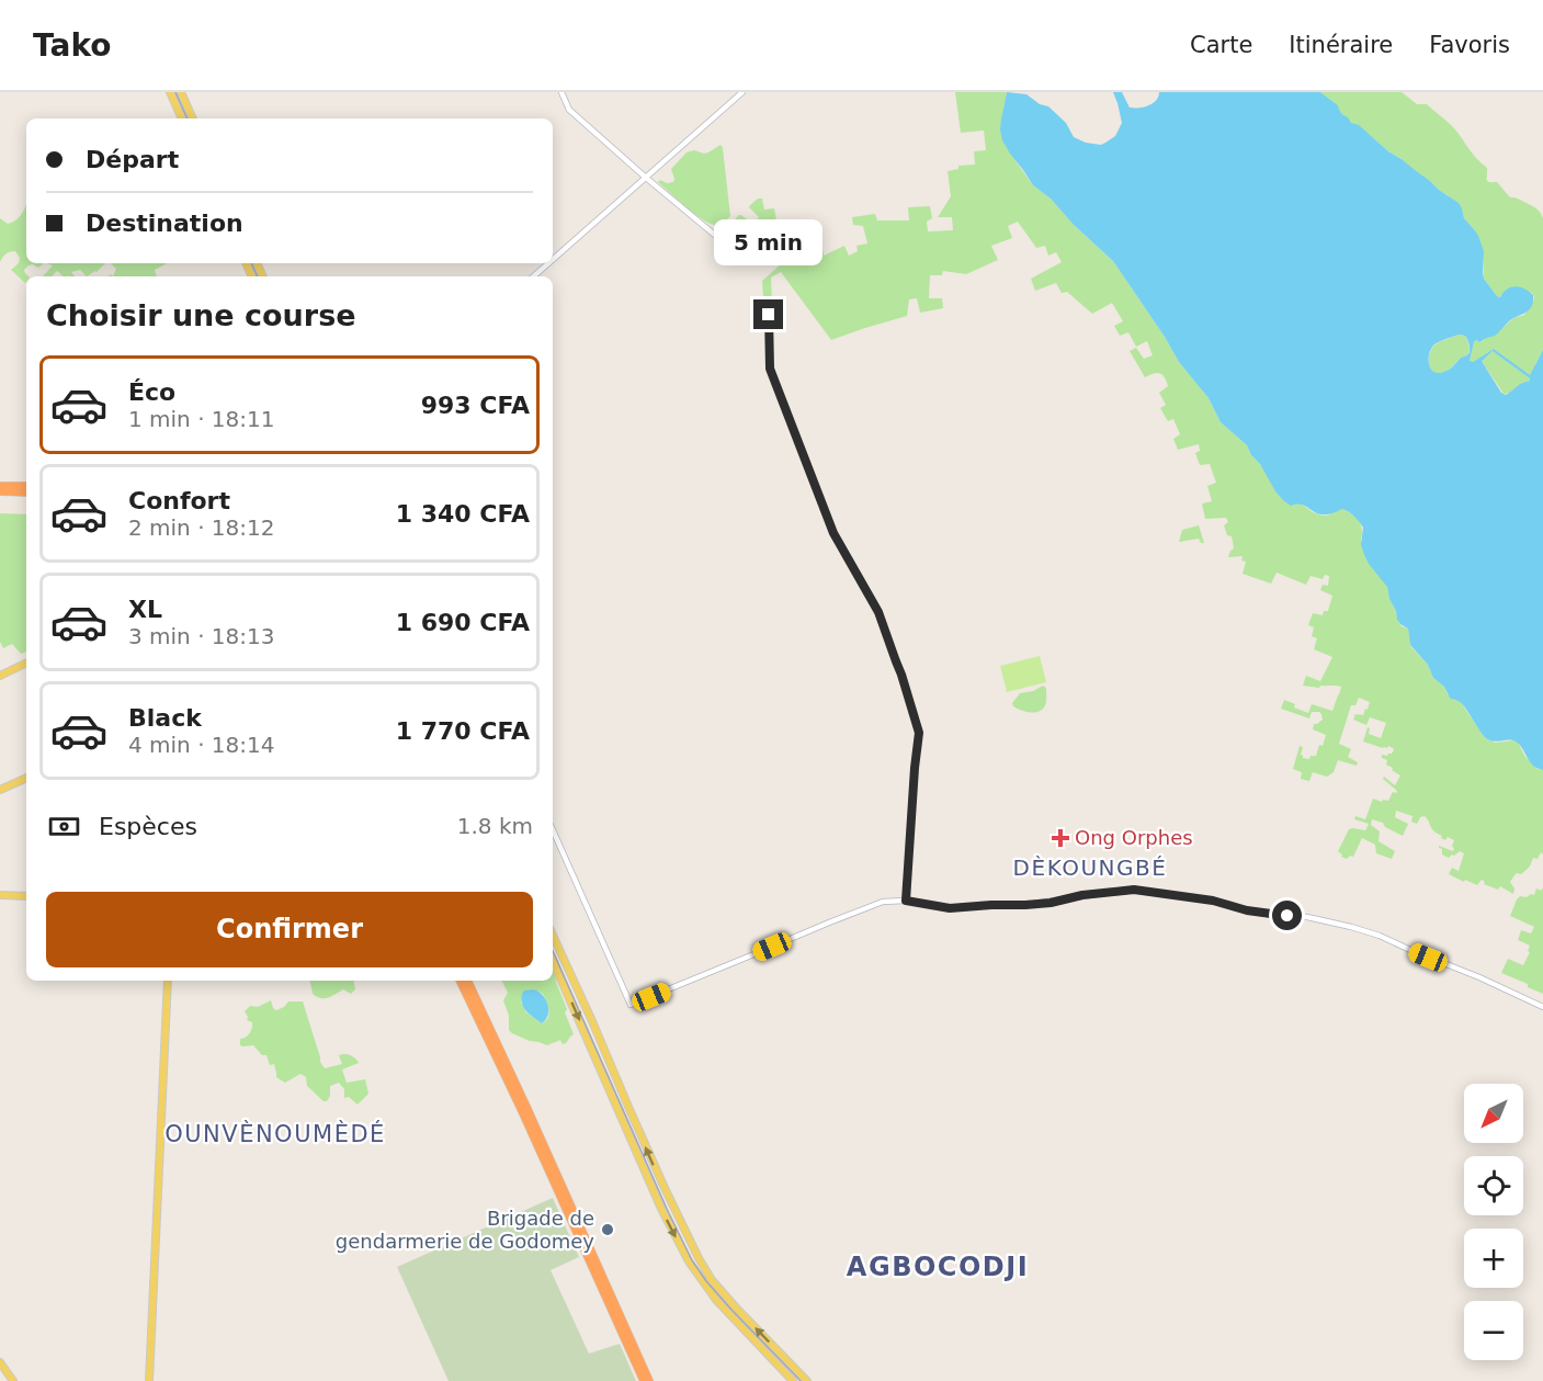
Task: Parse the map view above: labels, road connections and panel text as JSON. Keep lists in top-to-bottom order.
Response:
{
  "districts": ["DÈKOUNGBÉ", "OUNVÈNOUMÈDÉ", "AGBOCODJI"],
  "places": {
    "health": ["Ong Orphes"],
    "other": ["Brigade de gendarmerie de Godomey"]
  },
  "north": "bottom left",
  "page": {
    "header": "Tako",
    "nav": ["Carte", "Itinéraire", "Favoris"],
    "banner": ["Départ", "Destination"],
    "bubble": "5 min",
    "heading": "Choisir une course",
    "list": [
      {
        "name": "Éco",
        "note": "1 min · 18:11",
        "value": "993 CFA"
      },
      {
        "name": "Confort",
        "note": "2 min · 18:12",
        "value": "1 340 CFA"
      },
      {
        "name": "XL",
        "note": "3 min · 18:13",
        "value": "1 690 CFA"
      },
      {
        "name": "Black",
        "note": "4 min · 18:14",
        "value": "1 770 CFA"
      }
    ],
    "pay": ["Espèces", "1.8 km"],
    "buttons": "Confirmer",
    "map_buttons": ["+", "−"]
  }
}
